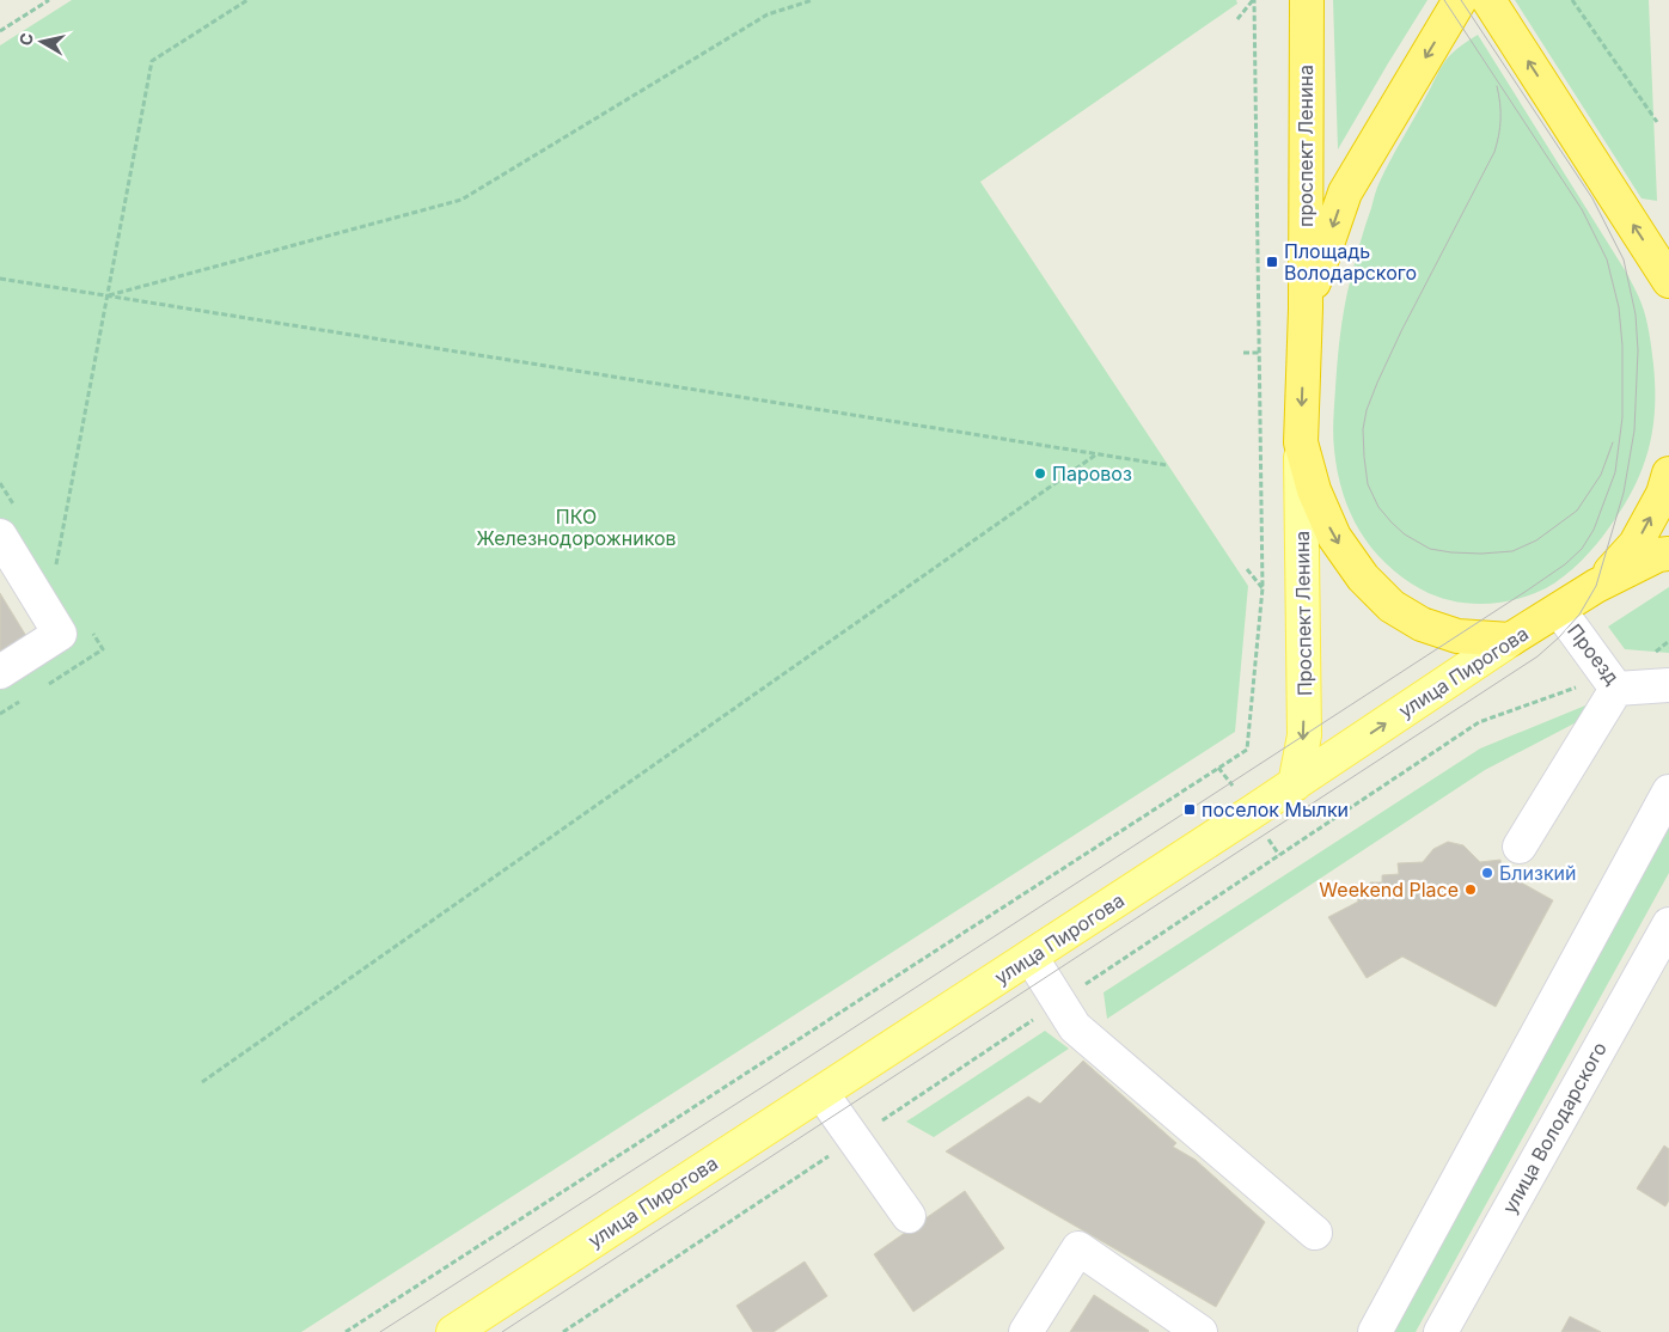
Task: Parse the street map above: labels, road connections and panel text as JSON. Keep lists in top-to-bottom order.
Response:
{
  "streets": {
    "highway": ["проспект Ленина", "улица Пирогова"],
    "main road": ["Проспект Ленина"],
    "street": ["Проезд", "улица Володарского"]
  },
  "crossings": [
    ["проспект Ленина", "Проспект Ленина"],
    ["проспект Ленина", "улица Пирогова"],
    ["Проспект Ленина", "улица Пирогова"],
    ["Проезд", "улица Пирогова"]
  ],
  "one_way": ["проспект Ленина", "Проспект Ленина"],
  "parks": ["ПКО Железнодорожников"],
  "places": {
    "transit": ["Площадь Володарского", "поселок Мылки"],
    "other": ["Паровоз", "Близкий", "Weekend Place"]
  },
  "north": "left"
}
